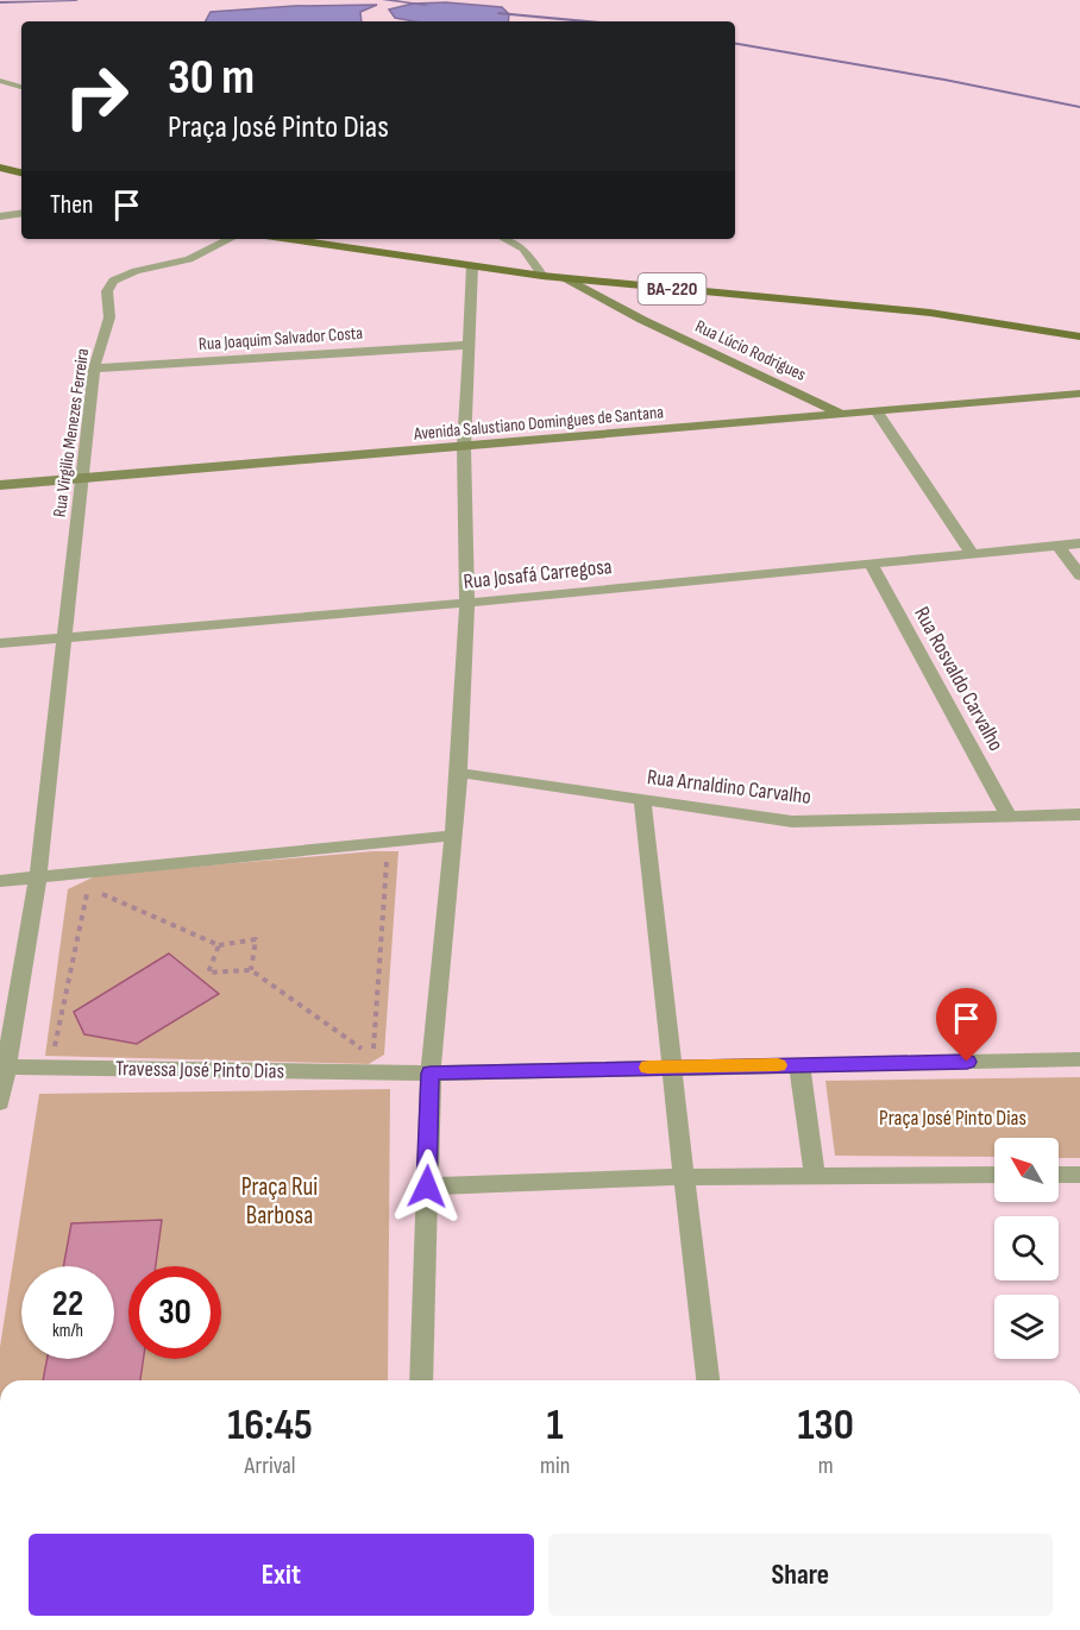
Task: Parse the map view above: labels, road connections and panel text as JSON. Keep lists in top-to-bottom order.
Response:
{
  "streets": {
    "main road": ["BA-220"],
    "street": [
      "Rua Joaquim Salvador Costa",
      "Rua Lúcio Rodrigues",
      "Avenida Salustiano Domingues de Santana",
      "Rua Virgilio Menezes Ferreira",
      "Rua Josafá Carregosa",
      "Rua Rosvaldo Carvalho",
      "Rua Arnaldino Carvalho",
      "Travessa José Pinto Dias"
    ]
  },
  "crossings": [
    ["BA-220", "Rua Lúcio Rodrigues"],
    ["Rua Joaquim Salvador Costa", "Rua Virgilio Menezes Ferreira"],
    ["Rua Lúcio Rodrigues", "Avenida Salustiano Domingues de Santana"],
    ["Avenida Salustiano Domingues de Santana", "Rua Virgilio Menezes Ferreira"],
    ["Rua Virgilio Menezes Ferreira", "Rua Josafá Carregosa"],
    ["Rua Josafá Carregosa", "Rua Rosvaldo Carvalho"],
    ["Rua Rosvaldo Carvalho", "Rua Arnaldino Carvalho"]
  ],
  "parks": ["Praça José Pinto Dias", "Praça Rui Barbosa"],
  "north": "top left",
  "page": {
    "turn": ["30 m", "Praça José Pinto Dias"],
    "then": "Then",
    "speed": "22 km/h",
    "limit": "30",
    "eta": [
      "16:45",
      "Arrival",
      "1",
      "min",
      "130",
      "m"
    ],
    "buttons": ["Exit", "Share"]
  }
}
